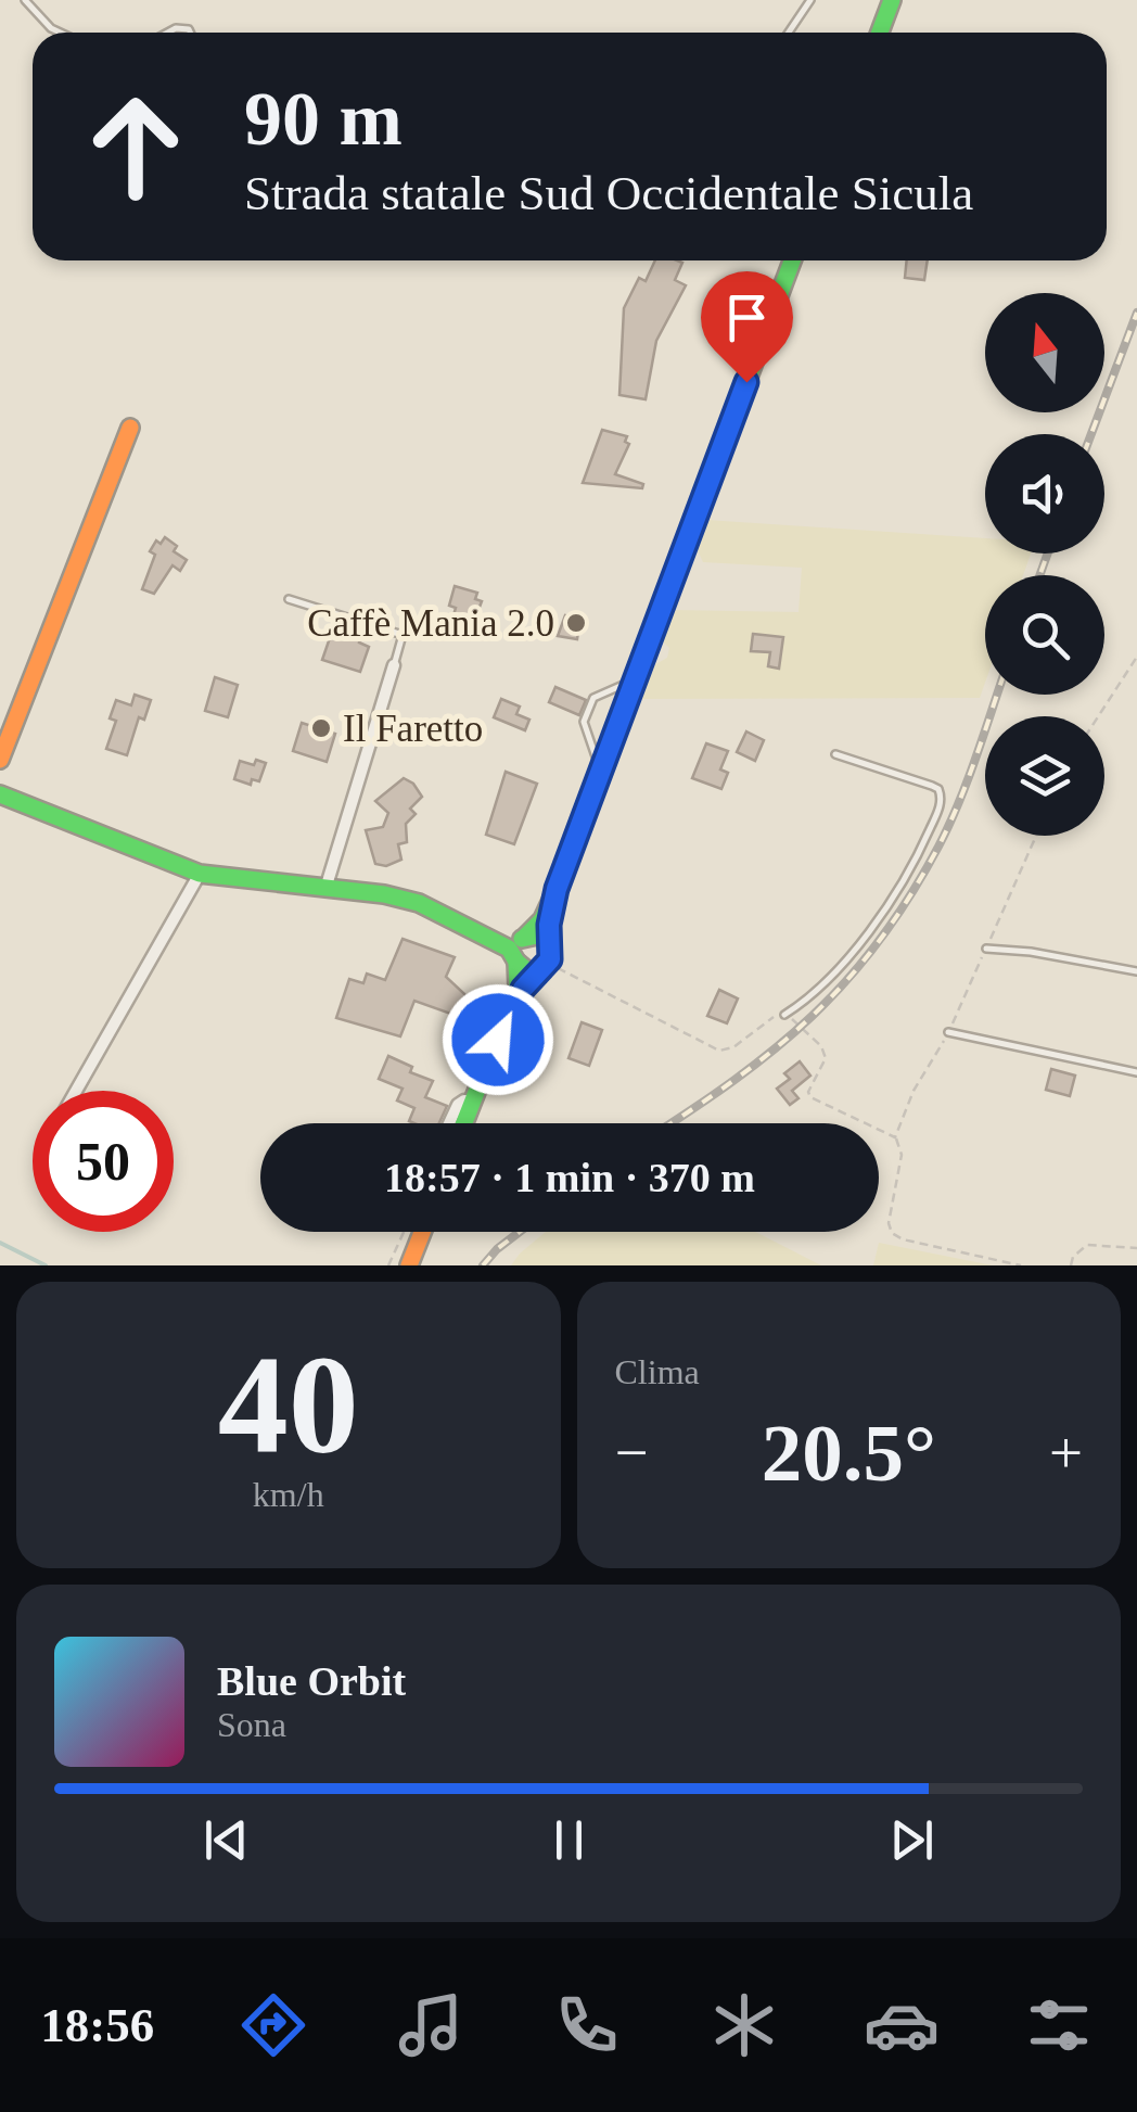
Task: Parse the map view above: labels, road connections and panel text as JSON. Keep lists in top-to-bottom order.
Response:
{
  "places": ["Caffè Mania 2.0", "Il Faretto"],
  "north": "top",
  "page": {
    "turn": ["90 m", "Strada statale Sud Occidentale Sicula"],
    "limit": "50",
    "trip": "18:57 · 1 min · 370 m",
    "tile": [
      ["40", "km/h"],
      "Clima"
    ],
    "heat": ["−", "20.5°", "+"],
    "song": ["Blue Orbit", "Sona"],
    "tabs": "18:56"
  }
}
